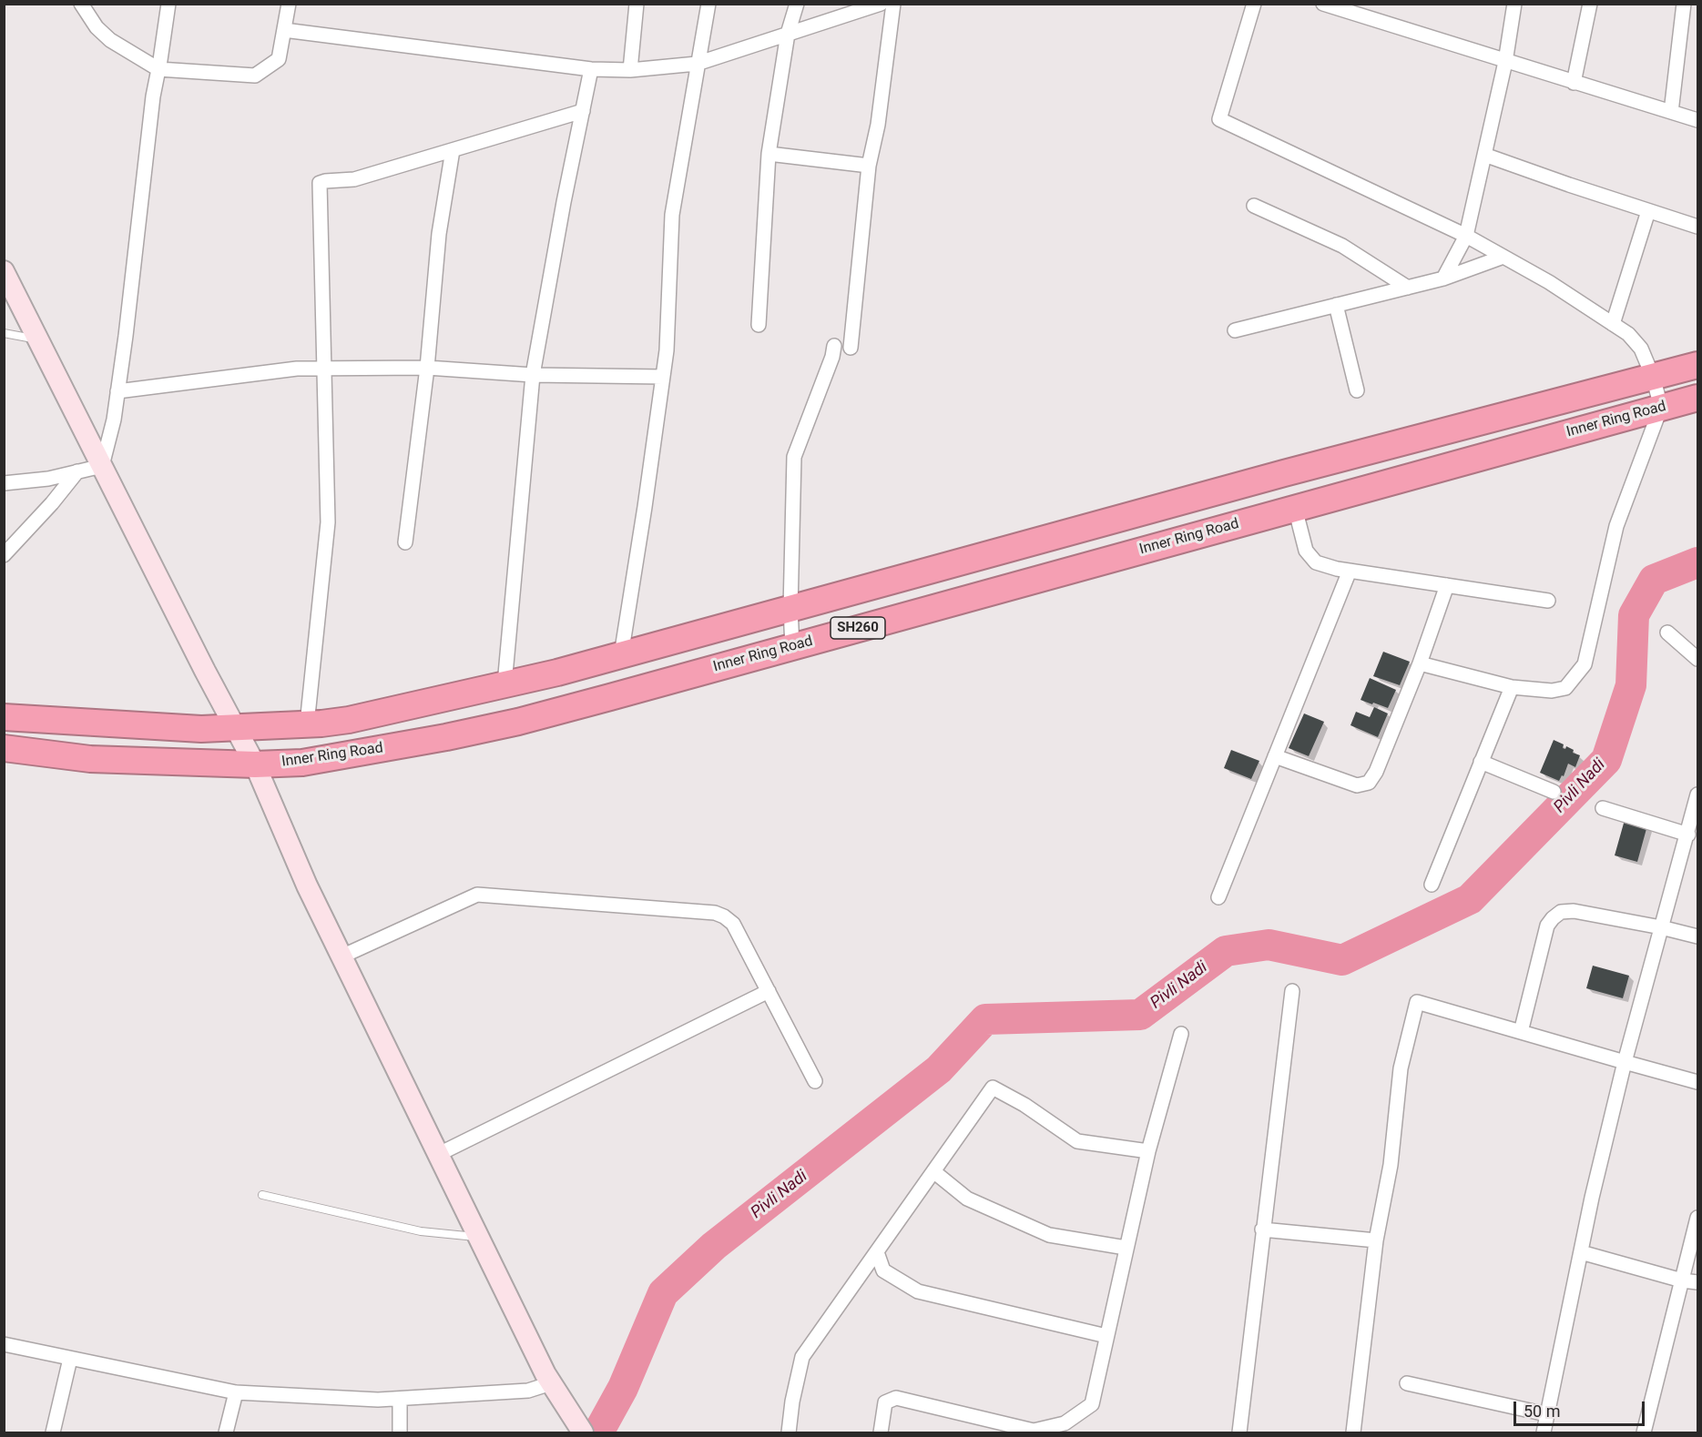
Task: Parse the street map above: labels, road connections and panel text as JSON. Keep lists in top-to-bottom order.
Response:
{
  "streets": {
    "highway": ["Inner Ring Road", "SH260"]
  },
  "water": ["Pivli Nadi"],
  "scale_bar": "50 m"
}
